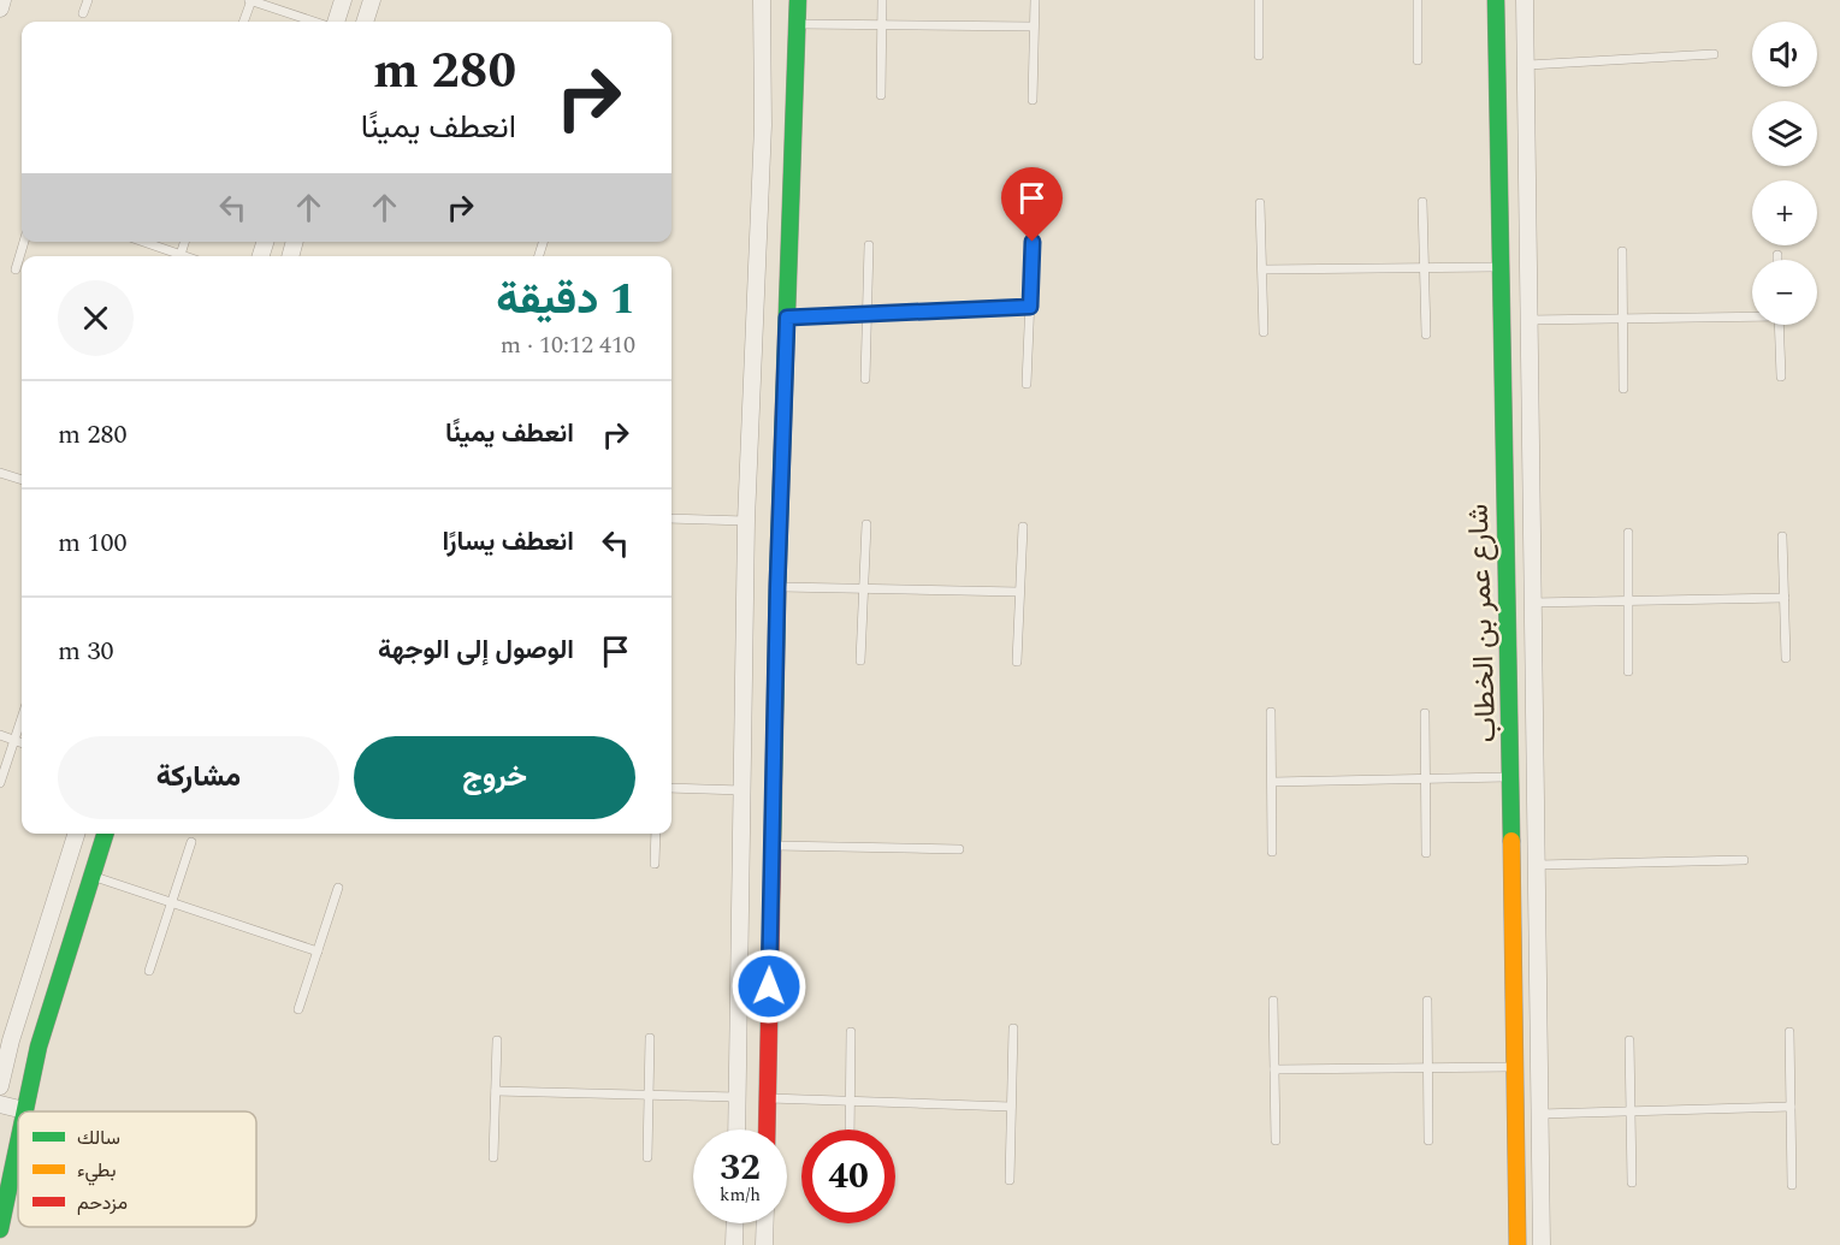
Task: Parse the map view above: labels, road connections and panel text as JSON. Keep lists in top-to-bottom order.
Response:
{
  "streets": {
    "street": ["شارع عمر بن الخطاب"]
  },
  "legend": ["سالك", "بطيء", "مزدحم"],
  "page": {
    "map_buttons": ["+", "−"],
    "turn": ["280 m", "انعطف يمينًا"],
    "heading": ["1 دقيقة", "410 m · 10:12"],
    "list": [
      {
        "name": "انعطف يمينًا",
        "value": "280 m"
      },
      {
        "name": "انعطف يسارًا",
        "value": "100 m"
      },
      {
        "name": "الوصول إلى الوجهة",
        "value": "30 m"
      }
    ],
    "buttons": ["خروج", "مشاركة"],
    "speed": "32 km/h",
    "limit": "40"
  }
}
